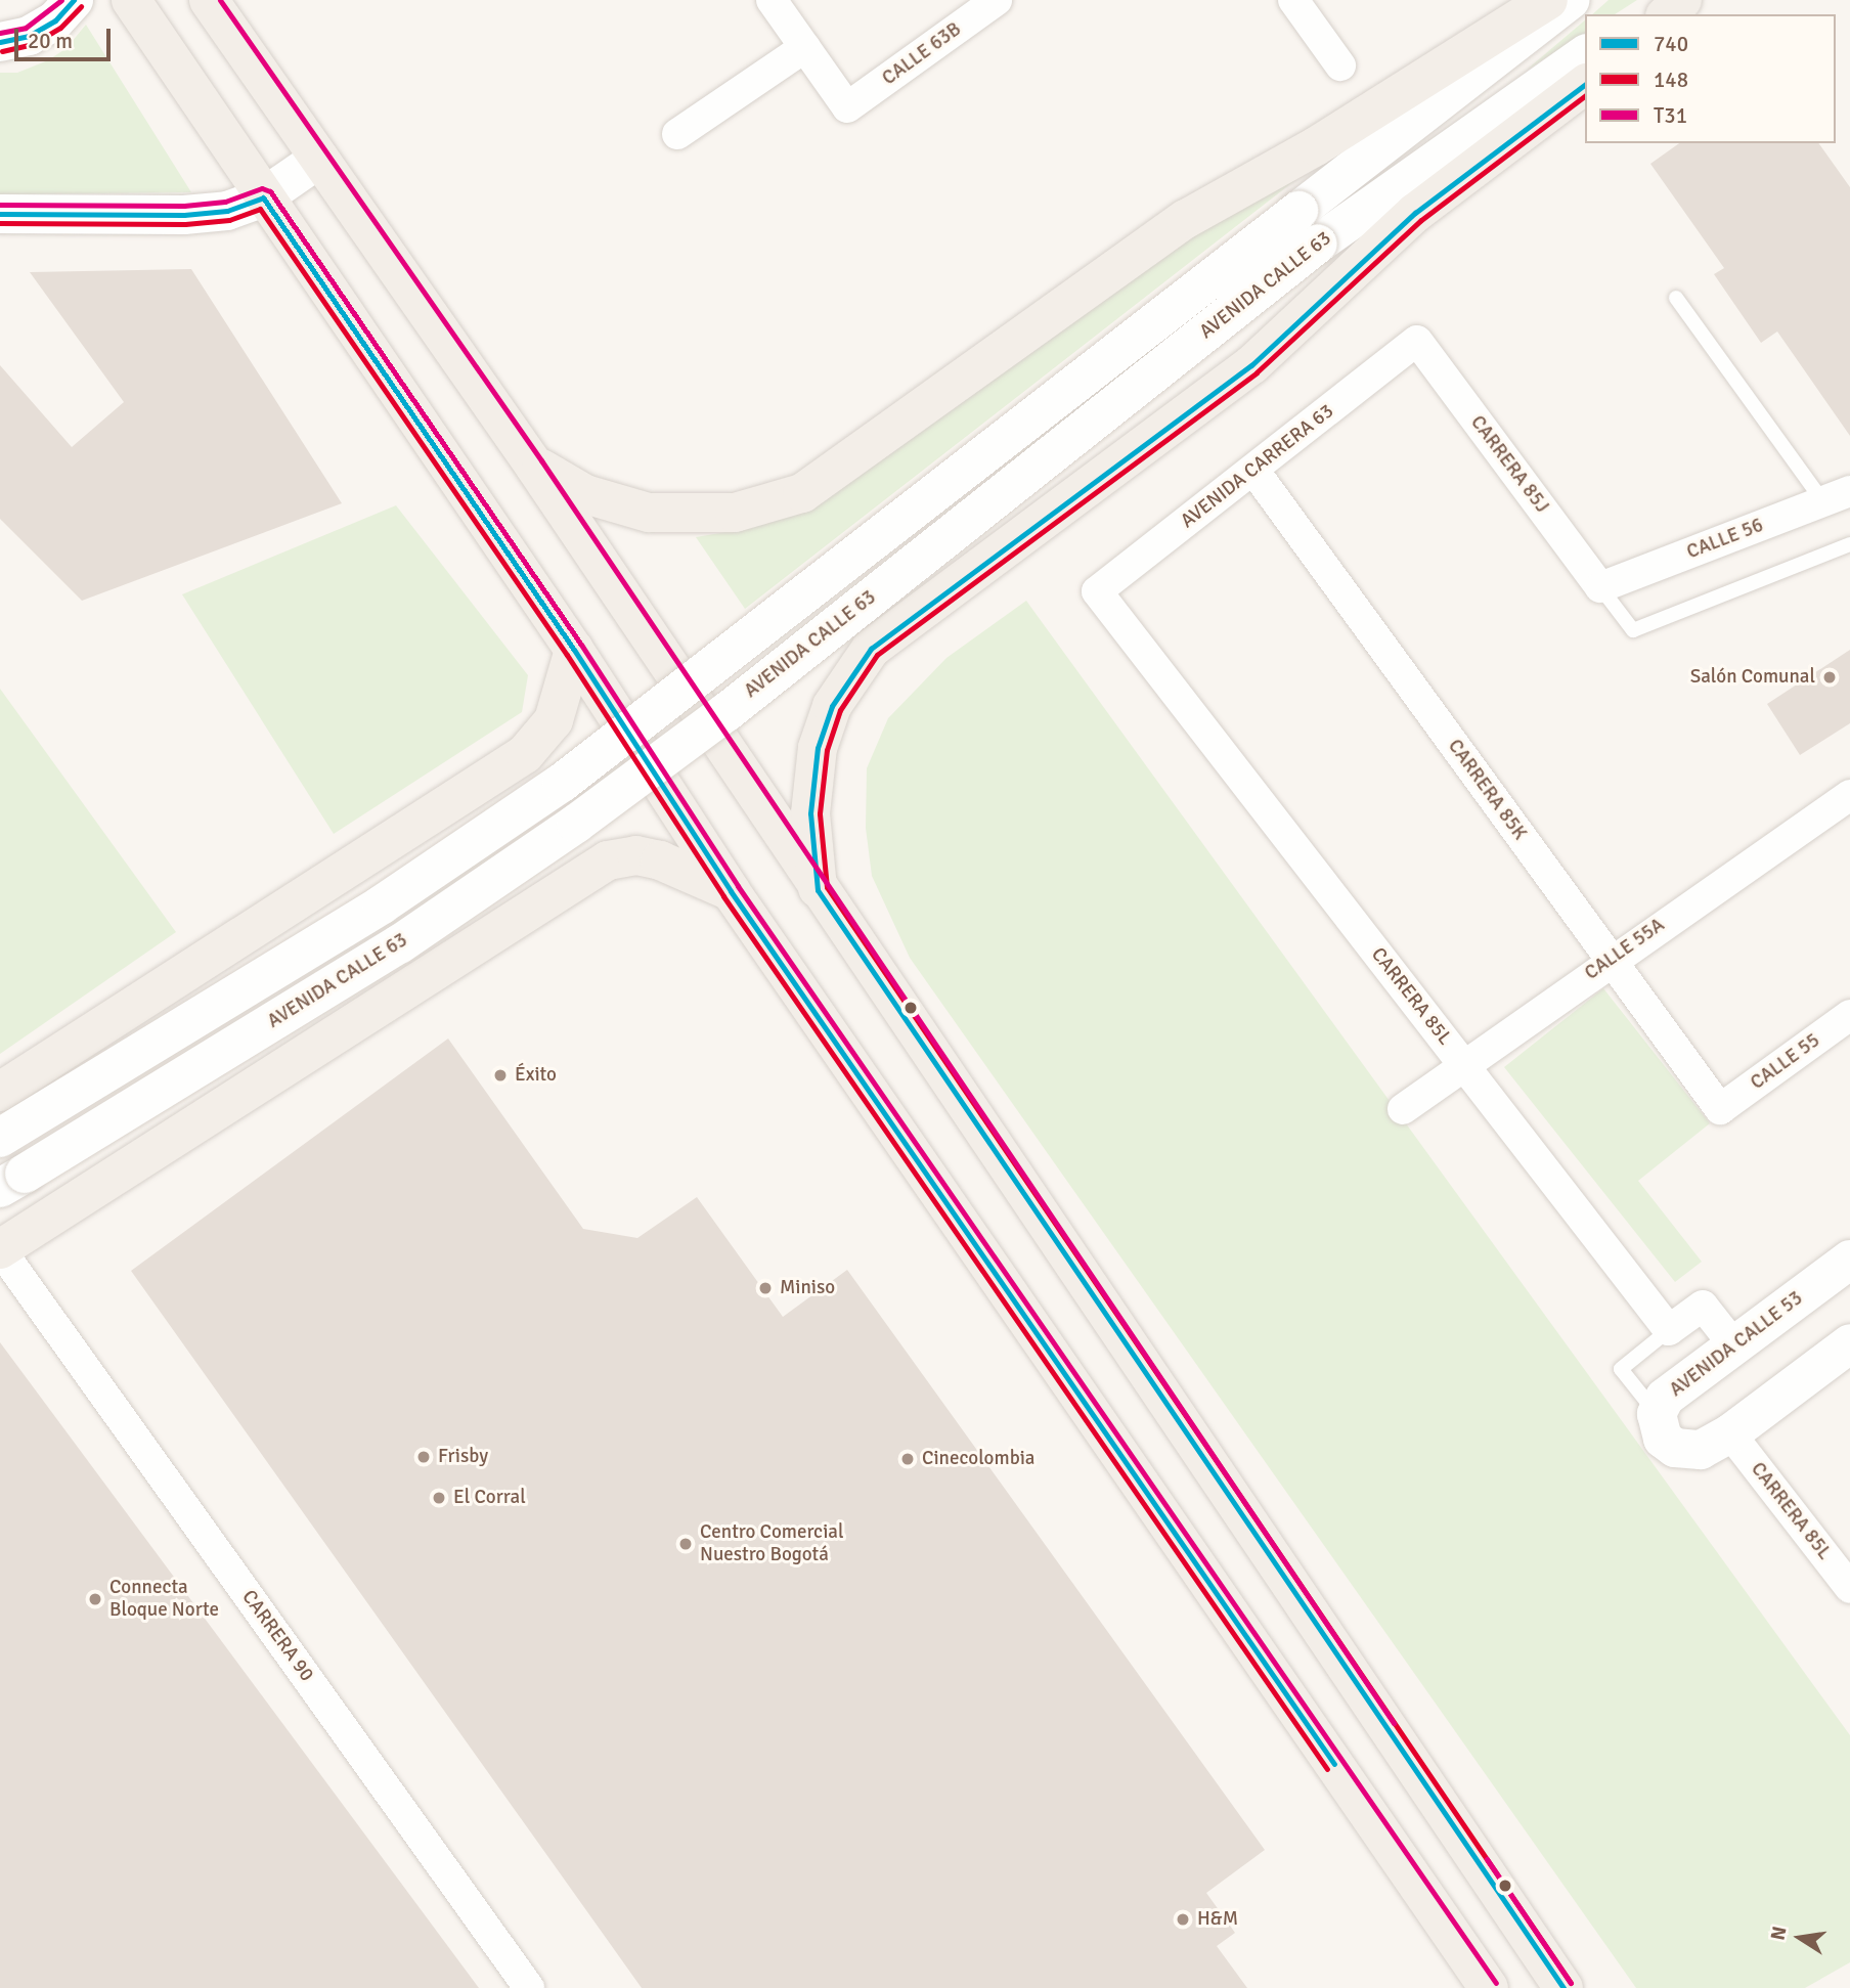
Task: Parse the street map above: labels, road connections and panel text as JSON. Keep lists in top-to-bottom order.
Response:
{
  "streets": {
    "main road": ["AVENIDA CALLE 63", "AVENIDA CALLE 53"],
    "street": [
      "CALLE 63B",
      "CARRERA 85J",
      "AVENIDA CARRERA 63",
      "CALLE 56",
      "CARRERA 85K",
      "CALLE 55A",
      "CARRERA 85L",
      "CALLE 55",
      "CARRERA 90"
    ]
  },
  "crossings": [
    ["CARRERA 85J", "AVENIDA CARRERA 63"],
    ["CARRERA 85J", "CALLE 56"],
    ["AVENIDA CARRERA 63", "CARRERA 85K"],
    ["AVENIDA CARRERA 63", "CARRERA 85L"],
    ["CARRERA 85K", "CALLE 55A"],
    ["CARRERA 85K", "CALLE 55"],
    ["CALLE 55A", "CARRERA 85L"],
    ["CARRERA 85L", "AVENIDA CALLE 53"]
  ],
  "places": [
    "Salón Comunal",
    "Éxito",
    "Miniso",
    "Frisby",
    "Cinecolombia",
    "El Corral",
    "Centro Comercial Nuestro Bogotá",
    "Connecta Bloque Norte",
    "H&M"
  ],
  "lines": ["transit line 740", "transit line T31", "transit line 148"],
  "legend": ["740", "148", "T31"],
  "scale_bar": "20 m",
  "north": "left"
}
